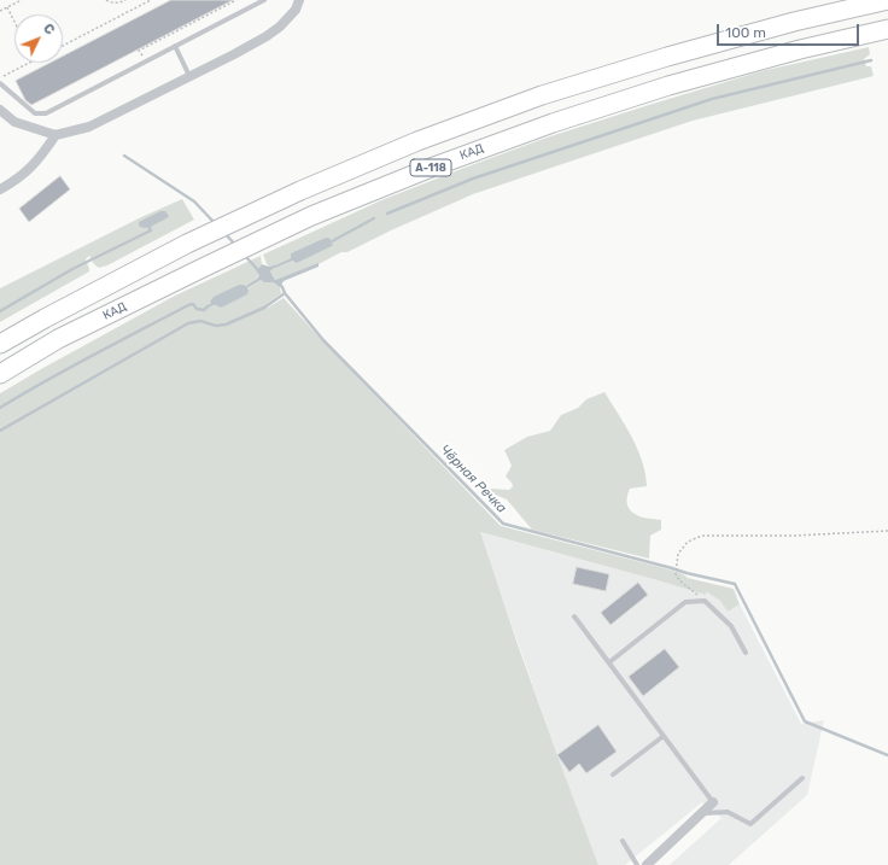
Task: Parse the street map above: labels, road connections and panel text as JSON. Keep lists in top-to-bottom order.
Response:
{
  "streets": {
    "highway": ["КАД", "А-118"]
  },
  "water": ["Чёрная Речка"],
  "scale_bar": "100 m",
  "north": "top right"
}
